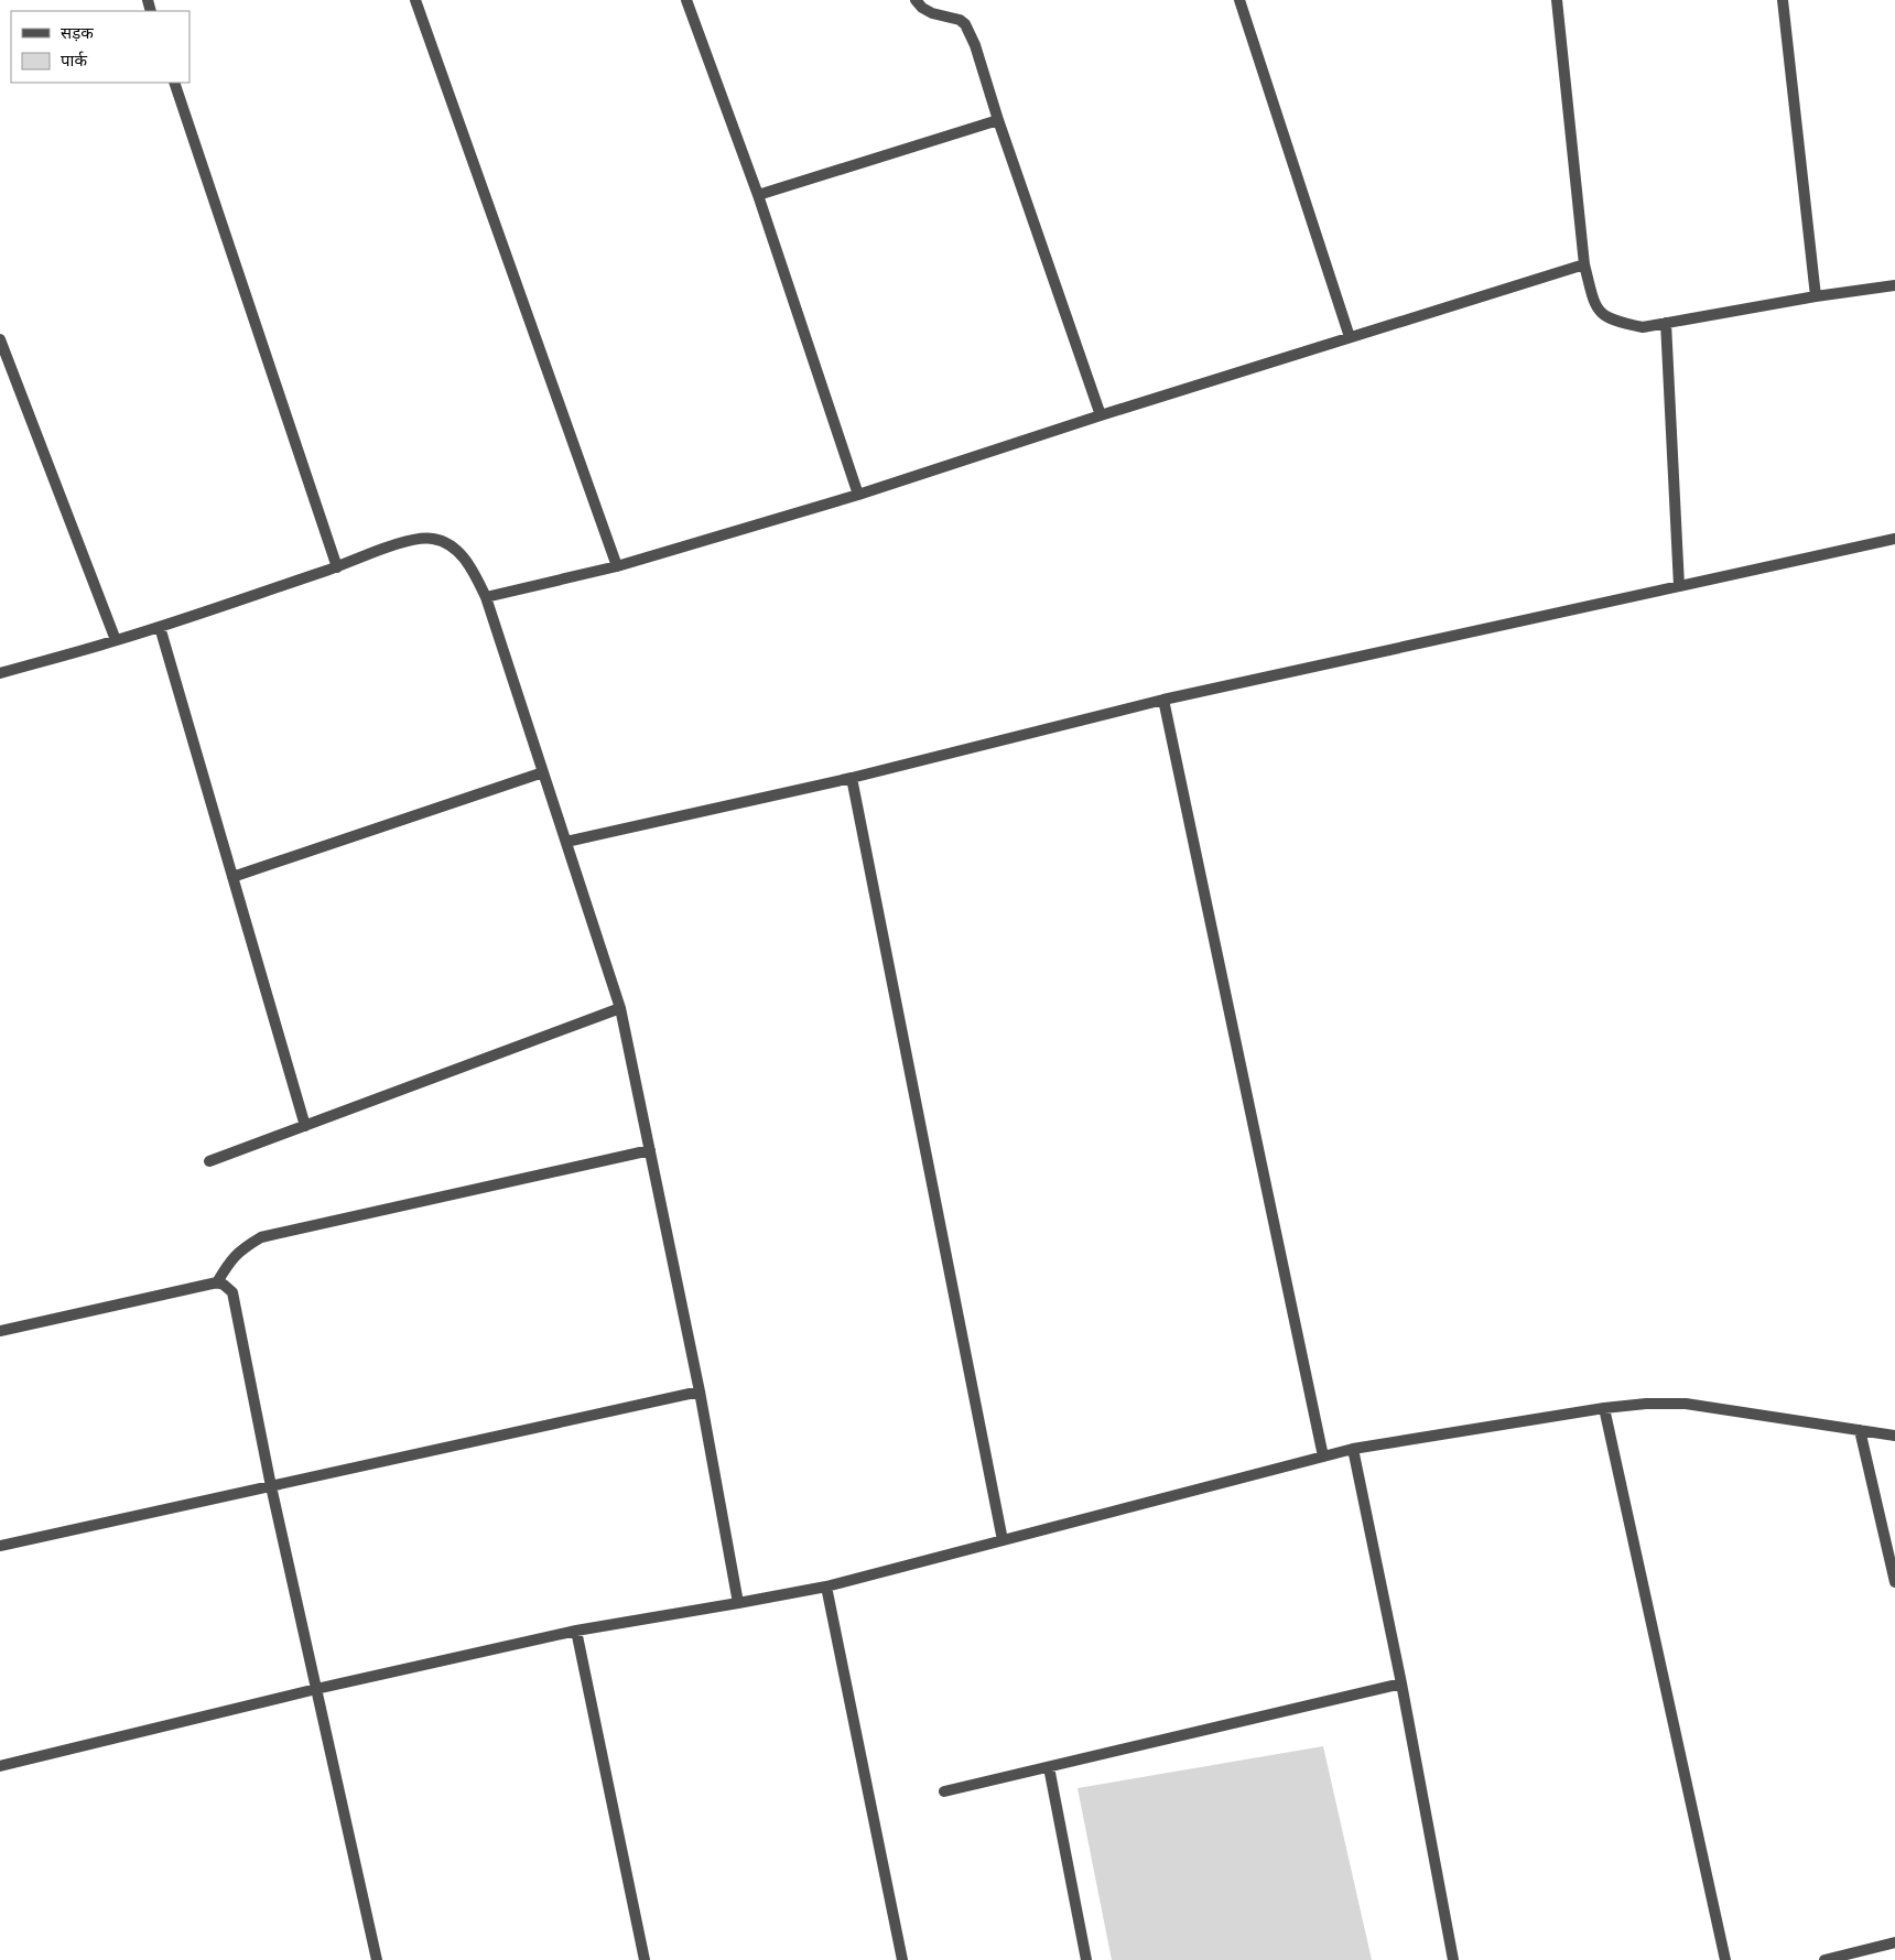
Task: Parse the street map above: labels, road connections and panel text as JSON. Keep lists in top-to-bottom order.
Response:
{
  "legend": ["सड़क", "पार्क"]
}
